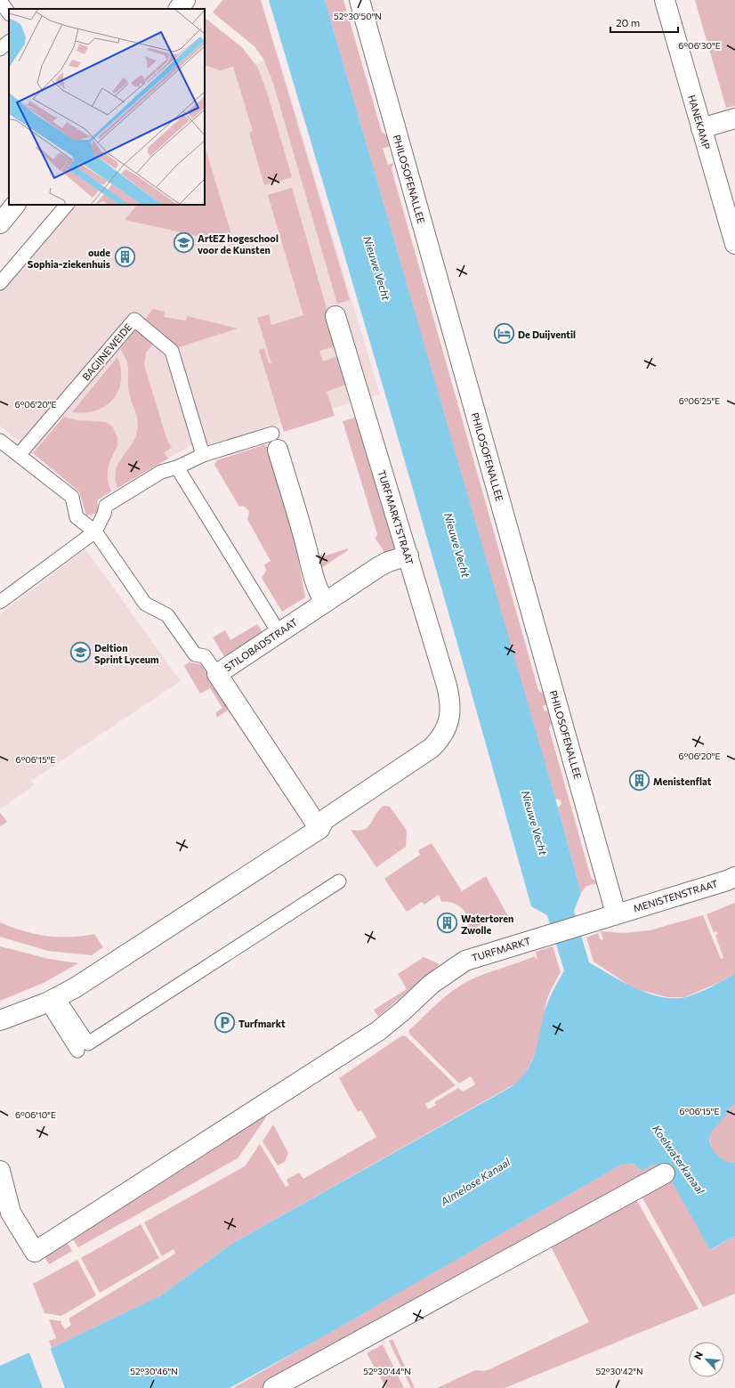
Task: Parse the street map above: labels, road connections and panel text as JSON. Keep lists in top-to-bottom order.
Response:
{
  "streets": {
    "street": [
      "HANEKAMP",
      "PHILOSOFENALLEE",
      "TURFMARKTSTRAAT",
      "STILOBADSTRAAT",
      "MENISTENSTRAAT",
      "TURFMARKT"
    ],
    "lane": ["BAGIJNEWEIDE"]
  },
  "crossings": [
    ["PHILOSOFENALLEE", "MENISTENSTRAAT"],
    ["PHILOSOFENALLEE", "TURFMARKT"],
    ["TURFMARKTSTRAAT", "STILOBADSTRAAT"],
    ["MENISTENSTRAAT", "TURFMARKT"]
  ],
  "water": ["Nieuwe Vecht", "Koelwaterkanaal", "Almelose Kanaal"],
  "places": {
    "school or university": ["ArtEZ hogeschool voor de Kunsten", "Deltion Sprint Lyceum"],
    "building": ["oude Sophia-ziekenhuis", "Menistenflat", "Watertoren Zwolle"],
    "hotel": ["De Duijventil"],
    "parking": ["Turfmarkt"]
  },
  "scale_bar": "20 m",
  "north": "top left",
  "coordinates": [
    "52°30'50\"N",
    "6°06'30\"E",
    "6°06'25\"E",
    "6°06'20\"E",
    "6°06'15\"E",
    "6°06'10\"E",
    "52°30'46\"N",
    "52°30'44\"N",
    "52°30'42\"N"
  ]
}
